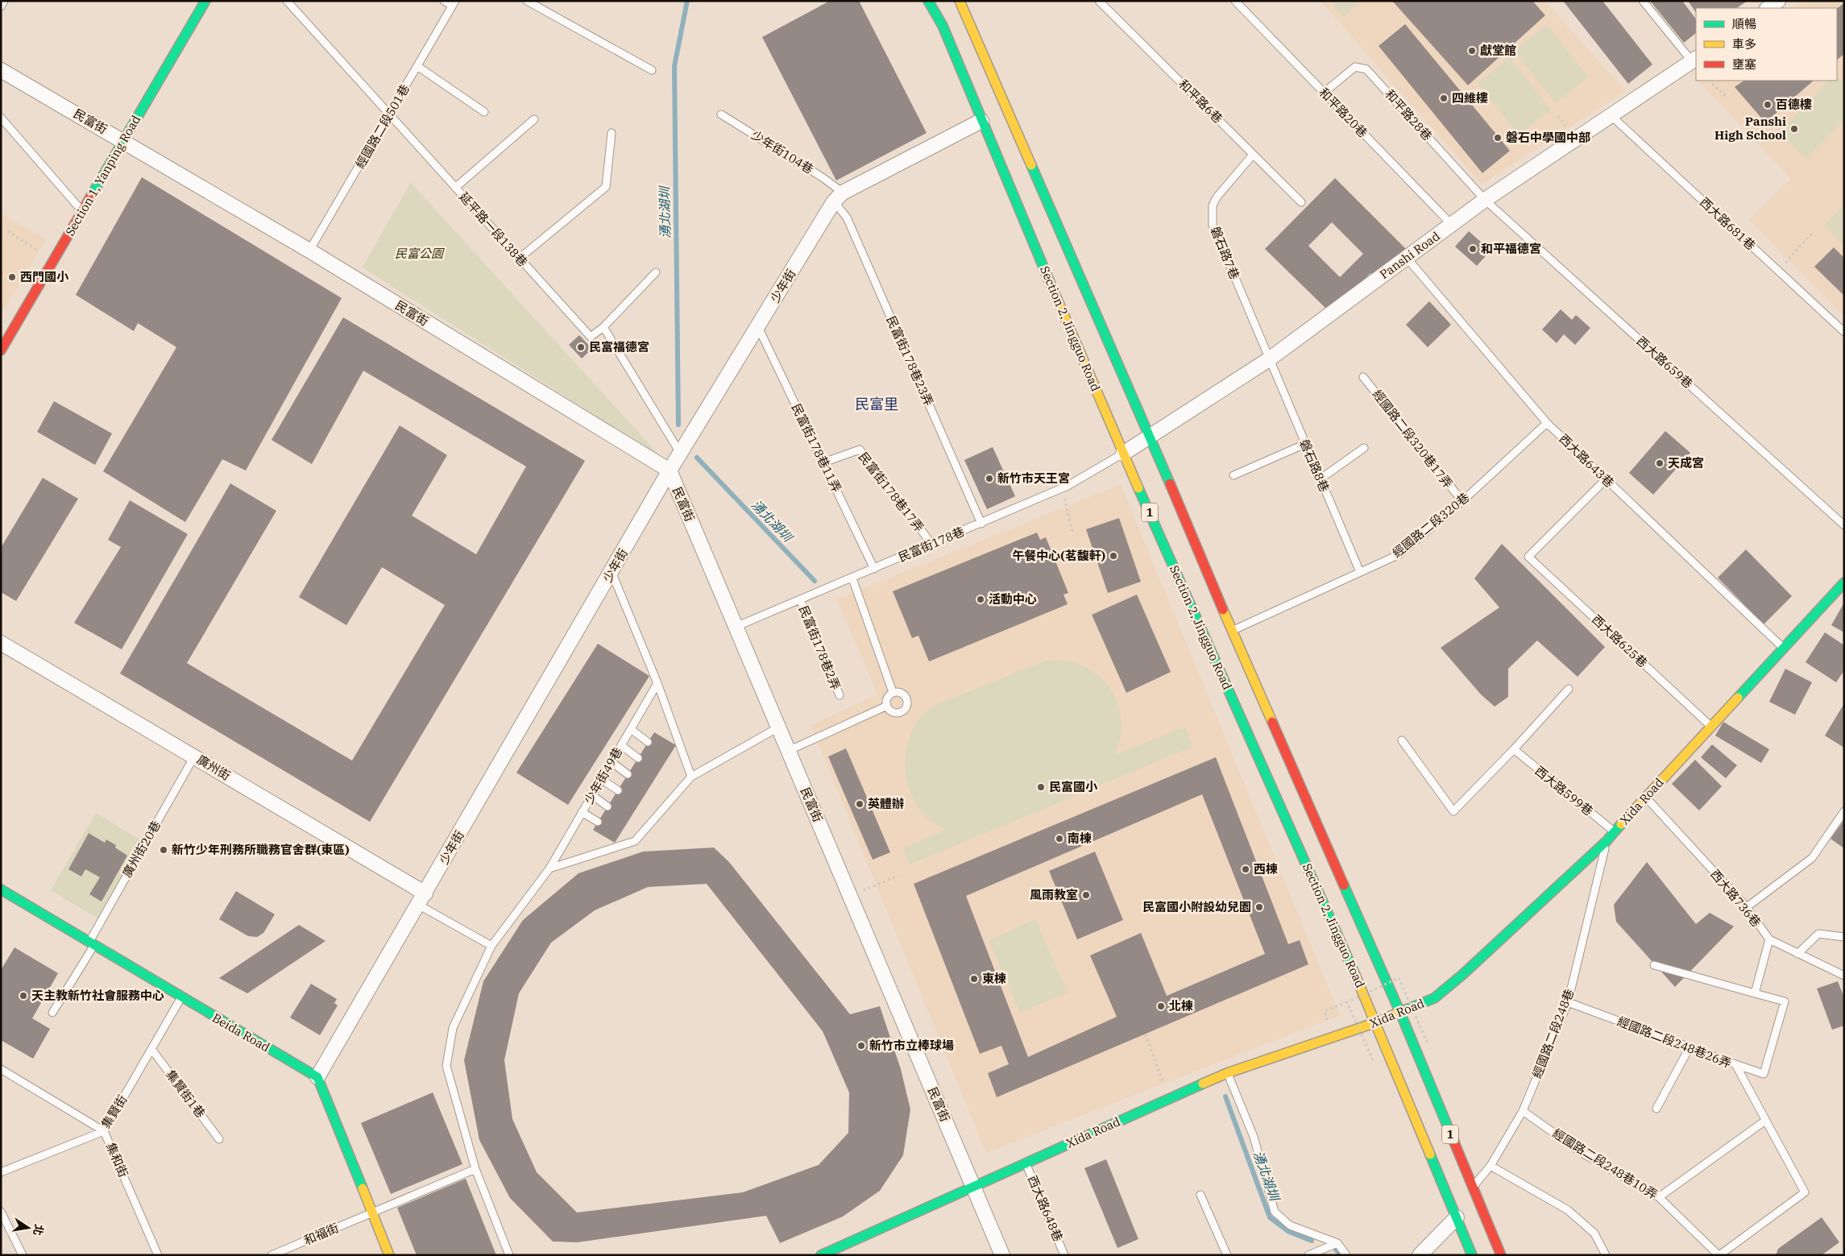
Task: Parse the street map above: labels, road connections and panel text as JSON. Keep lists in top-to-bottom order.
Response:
{
  "streets": {
    "main road": [
      "Section 1, Yanping Road",
      "Section 2, Jingguo Road",
      "1",
      "Xida Road",
      "Beida Road"
    ],
    "street": [
      "民富街",
      "Panshi Road",
      "少年街",
      "廣州街"
    ],
    "lane": [
      "和平路6巷",
      "和平路20巷",
      "和平路28巷",
      "經國路二段501巷",
      "少年街104巷",
      "西大路681巷",
      "延平路一段138巷",
      "磐石路7巷",
      "民富街178巷23弄",
      "西大路659巷",
      "經國路二段320巷17弄",
      "民富街178巷11弄",
      "西大路643巷",
      "磐石路8巷",
      "民富街178巷17弄",
      "經國路二段320巷",
      "民富街178巷",
      "西大路625巷",
      "民富街178巷2弄",
      "少年街49巷",
      "西大路599巷",
      "廣州街20巷",
      "西大路736巷",
      "經國路二段248巷",
      "經國路二段248巷26弄",
      "集賢街1巷",
      "集賢街",
      "集和街",
      "經國路二段248巷10弄",
      "西大路648巷",
      "和福街"
    ]
  },
  "crossings": [
    ["和平路6巷", "磐石路7巷"],
    ["和平路20巷", "和平路28巷"],
    ["和平路20巷", "Panshi Road"],
    ["和平路28巷", "Panshi Road"],
    ["和平路28巷", "西大路659巷"],
    ["民富街", "經國路二段501巷"],
    ["民富街", "Section 1, Yanping Road"],
    ["民富街", "少年街"],
    ["民富街", "民富街178巷"],
    ["民富街", "Xida Road"],
    ["經國路二段501巷", "延平路一段138巷"],
    ["少年街104巷", "少年街"],
    ["少年街104巷", "民富街178巷23弄"],
    ["西大路681巷", "Panshi Road"],
    ["磐石路7巷", "Panshi Road"],
    ["磐石路7巷", "磐石路8巷"],
    ["Panshi Road", "Section 2, Jingguo Road"],
    ["Panshi Road", "西大路659巷"],
    ["Panshi Road", "西大路643巷"],
    ["Panshi Road", "磐石路8巷"],
    ["Panshi Road", "1"],
    ["Panshi Road", "民富街178巷"],
    ["少年街", "民富街178巷23弄"],
    ["少年街", "民富街178巷11弄"],
    ["少年街", "廣州街"],
    ["少年街", "Beida Road"],
    ["Section 2, Jingguo Road", "民富街178巷"],
    ["Section 2, Jingguo Road", "Xida Road"],
    ["民富街178巷23弄", "民富街178巷"],
    ["經國路二段320巷17弄", "經國路二段320巷"],
    ["民富街178巷11弄", "民富街178巷17弄"],
    ["民富街178巷11弄", "民富街178巷"],
    ["西大路643巷", "經國路二段320巷"],
    ["西大路643巷", "西大路625巷"],
    ["西大路643巷", "Xida Road"],
    ["磐石路8巷", "經國路二段320巷"],
    ["民富街178巷17弄", "民富街178巷"],
    ["1", "經國路二段320巷"],
    ["1", "Xida Road"],
    ["1", "經國路二段248巷"],
    ["民富街178巷", "民富街178巷2弄"],
    ["西大路625巷", "Xida Road"],
    ["廣州街", "廣州街20巷"],
    ["少年街49巷", "和福街"],
    ["西大路599巷", "Xida Road"],
    ["Xida Road", "西大路736巷"],
    ["Xida Road", "經國路二段248巷"],
    ["Xida Road", "西大路648巷"],
    ["廣州街20巷", "Beida Road"],
    ["Beida Road", "集賢街"],
    ["經國路二段248巷", "經國路二段248巷26弄"],
    ["經國路二段248巷", "經國路二段248巷10弄"],
    ["經國路二段248巷26弄", "經國路二段248巷10弄"],
    ["集賢街1巷", "集賢街"],
    ["集賢街", "集和街"]
  ],
  "districts": ["民富里"],
  "water": ["湧北湖圳"],
  "parks": ["民富公園"],
  "places": [
    "獻堂館",
    "四維樓",
    "百德樓",
    "Panshi High School",
    "磐石中學國中部",
    "和平福德宮",
    "西門國小",
    "民富福德宮",
    "天成宮",
    "新竹市天王宮",
    "午餐中心(茗馥軒)",
    "活動中心",
    "民富國小",
    "英體辦",
    "南棟",
    "新竹少年刑務所職務官舍群(東區)",
    "西棟",
    "風雨教室",
    "民富國小附設幼兒園",
    "東棟",
    "天主教新竹社會服務中心",
    "北棟",
    "新竹市立棒球場"
  ],
  "legend": ["順暢", "車多", "壅塞"],
  "north": "right"
}
